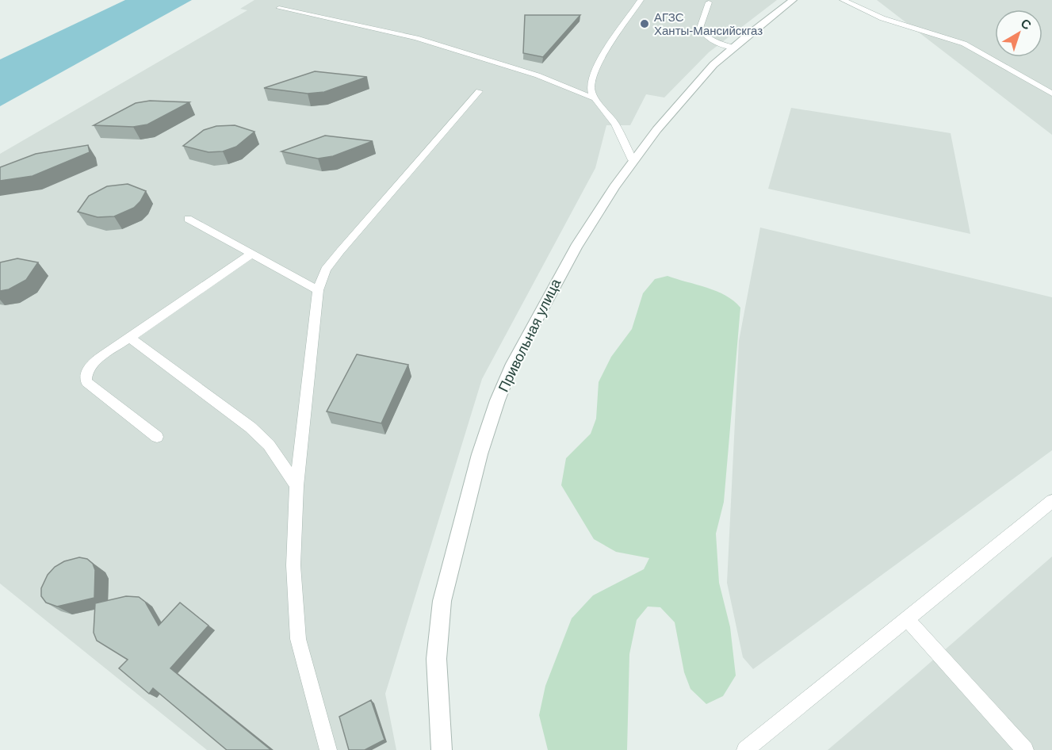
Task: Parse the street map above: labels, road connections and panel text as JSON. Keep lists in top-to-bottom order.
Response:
{
  "streets": {
    "street": ["Привольная улица"]
  },
  "places": ["АГЗС Ханты-Мансийскгаз"],
  "north": "top right"
}
